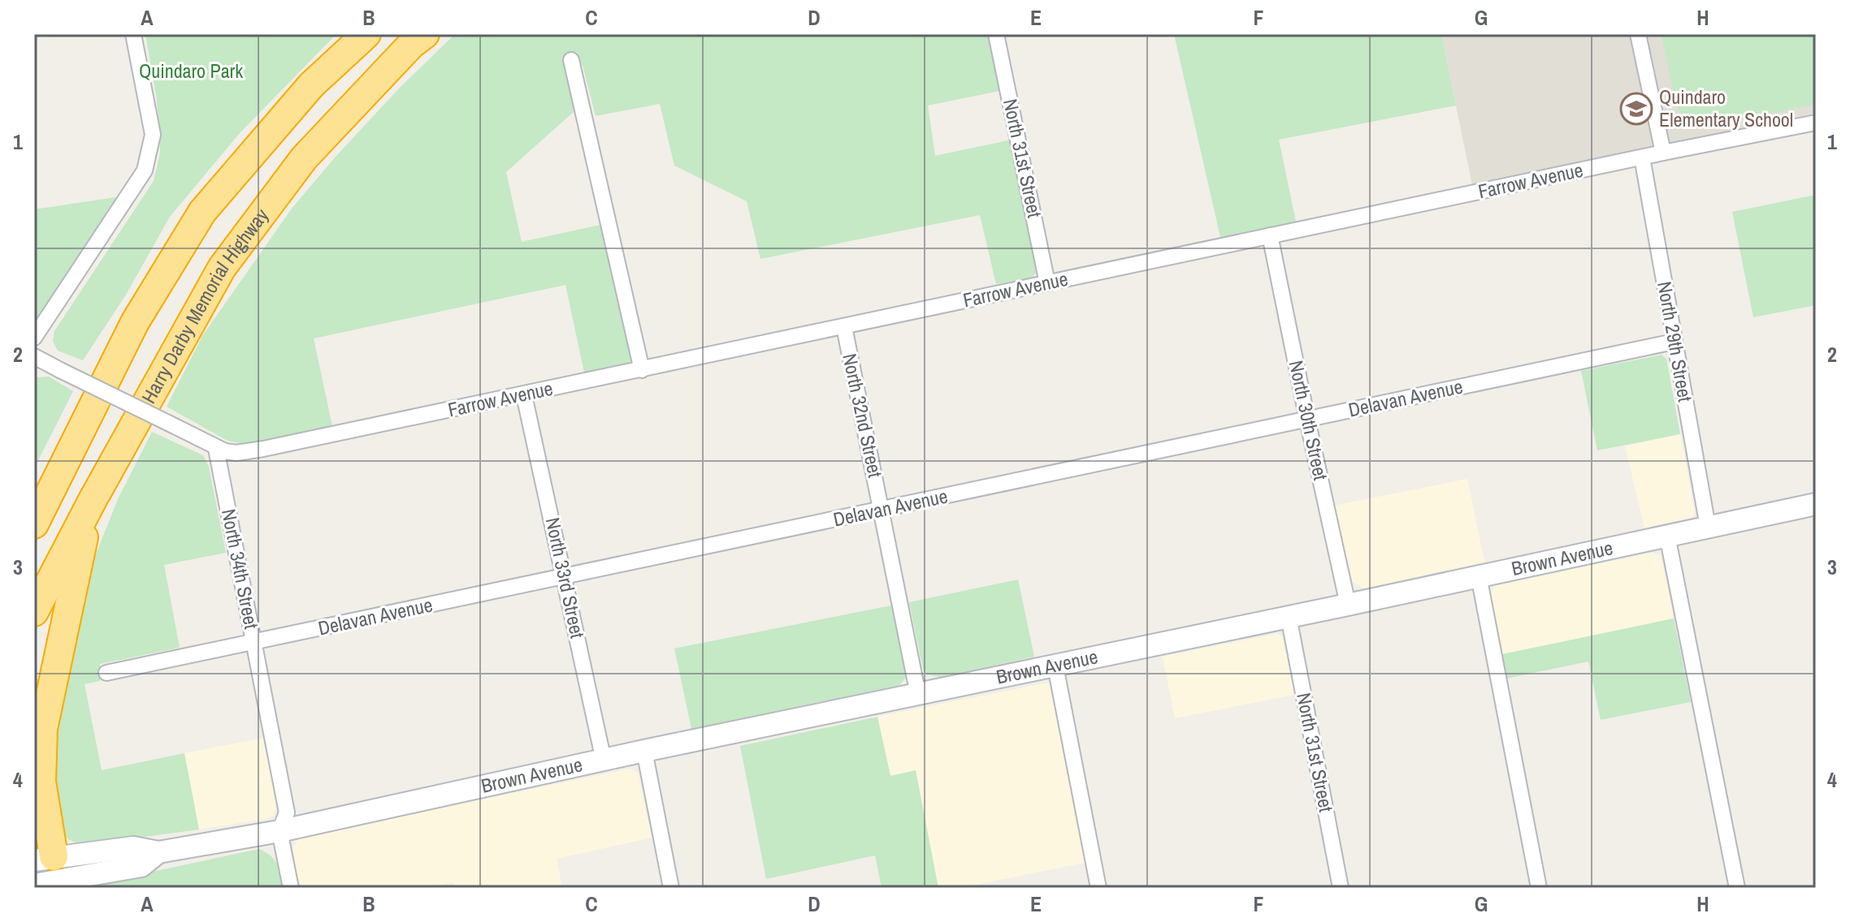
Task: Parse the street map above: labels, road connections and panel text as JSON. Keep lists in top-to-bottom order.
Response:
{
  "streets": {
    "highway": ["Harry Darby Memorial Highway"],
    "main road": ["Brown Avenue"],
    "street": [
      "North 31st Street",
      "Farrow Avenue",
      "North 29th Street",
      "Delavan Avenue",
      "North 32nd Street",
      "North 30th Street",
      "North 34th Street",
      "North 33rd Street"
    ]
  },
  "crossings": [
    ["North 31st Street", "Farrow Avenue"],
    ["North 31st Street", "Brown Avenue"],
    ["Farrow Avenue", "North 29th Street"],
    ["Farrow Avenue", "North 32nd Street"],
    ["Farrow Avenue", "North 30th Street"],
    ["Farrow Avenue", "North 34th Street"],
    ["Farrow Avenue", "North 33rd Street"],
    ["North 29th Street", "Delavan Avenue"],
    ["North 29th Street", "Brown Avenue"],
    ["Delavan Avenue", "North 32nd Street"],
    ["Delavan Avenue", "North 30th Street"],
    ["Delavan Avenue", "North 34th Street"],
    ["Delavan Avenue", "North 33rd Street"],
    ["North 32nd Street", "Brown Avenue"],
    ["North 30th Street", "Brown Avenue"],
    ["Brown Avenue", "North 34th Street"],
    ["Brown Avenue", "North 33rd Street"]
  ],
  "parks": ["Quindaro Park"],
  "places": {
    "school or university": ["Quindaro Elementary School"]
  },
  "grid": {
    "columns": [
      "A",
      "B",
      "C",
      "D",
      "E",
      "F",
      "G",
      "H"
    ],
    "rows": [
      "1",
      "2",
      "3",
      "4"
    ]
  }
}
